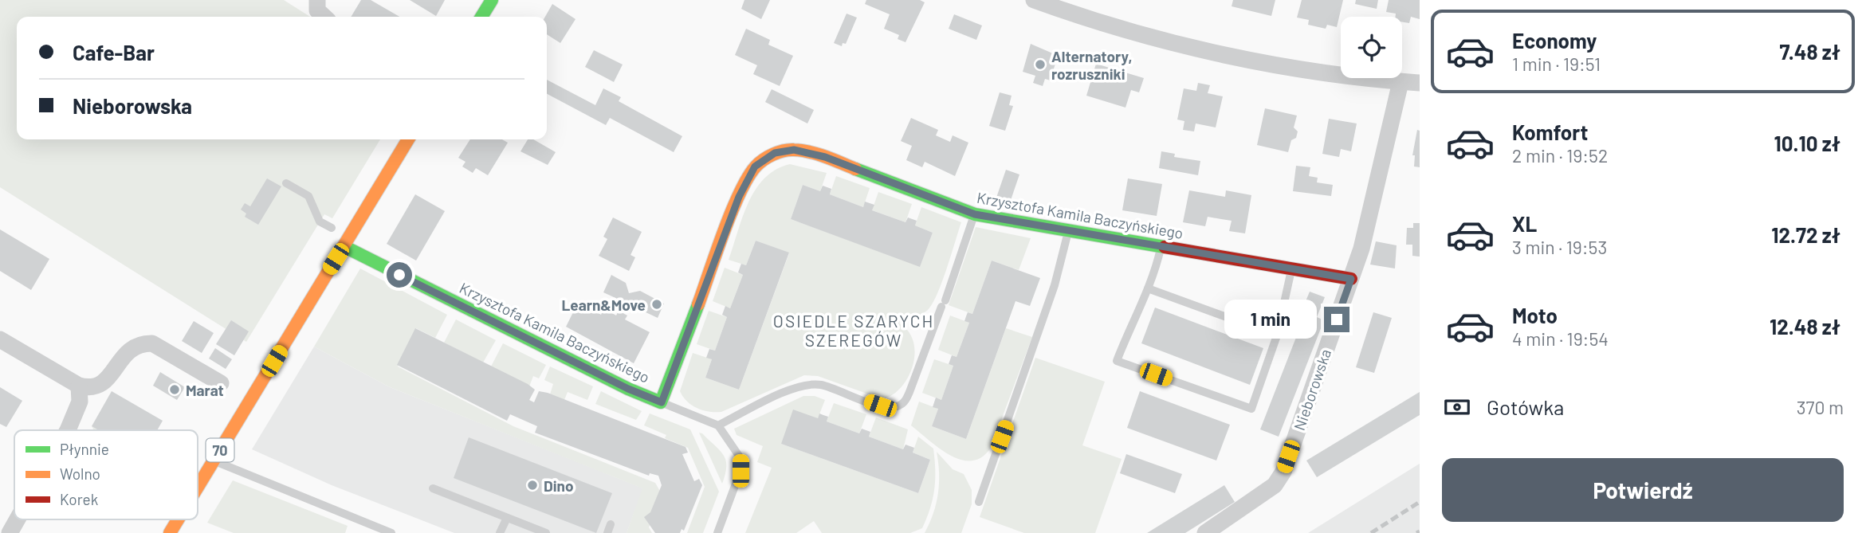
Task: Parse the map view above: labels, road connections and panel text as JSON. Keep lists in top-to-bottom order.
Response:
{
  "streets": {
    "street": ["Krzysztofa Kamila Baczyńskiego", "Nieborowska", "70"]
  },
  "crossings": [
    ["Krzysztofa Kamila Baczyńskiego", "Nieborowska"],
    ["Krzysztofa Kamila Baczyńskiego", "70"]
  ],
  "districts": ["OSIEDLE SZARYCH SZEREGÓW"],
  "places": [
    "Alternatory, rozruszniki",
    "Learn&Move",
    "Marat",
    "Dino"
  ],
  "legend": ["Płynnie", "Wolno", "Korek"],
  "page": {
    "list": [
      {
        "name": "Economy",
        "note": "1 min · 19:51",
        "value": "7.48 zł"
      },
      {
        "name": "Komfort",
        "note": "2 min · 19:52",
        "value": "10.10 zł"
      },
      {
        "name": "XL",
        "note": "3 min · 19:53",
        "value": "12.72 zł"
      },
      {
        "name": "Moto",
        "note": "4 min · 19:54",
        "value": "12.48 zł"
      }
    ],
    "banner": ["Cafe-Bar", "Nieborowska"],
    "bubble": "1 min",
    "pay": ["Gotówka", "370 m"],
    "buttons": "Potwierdź"
  }
}
